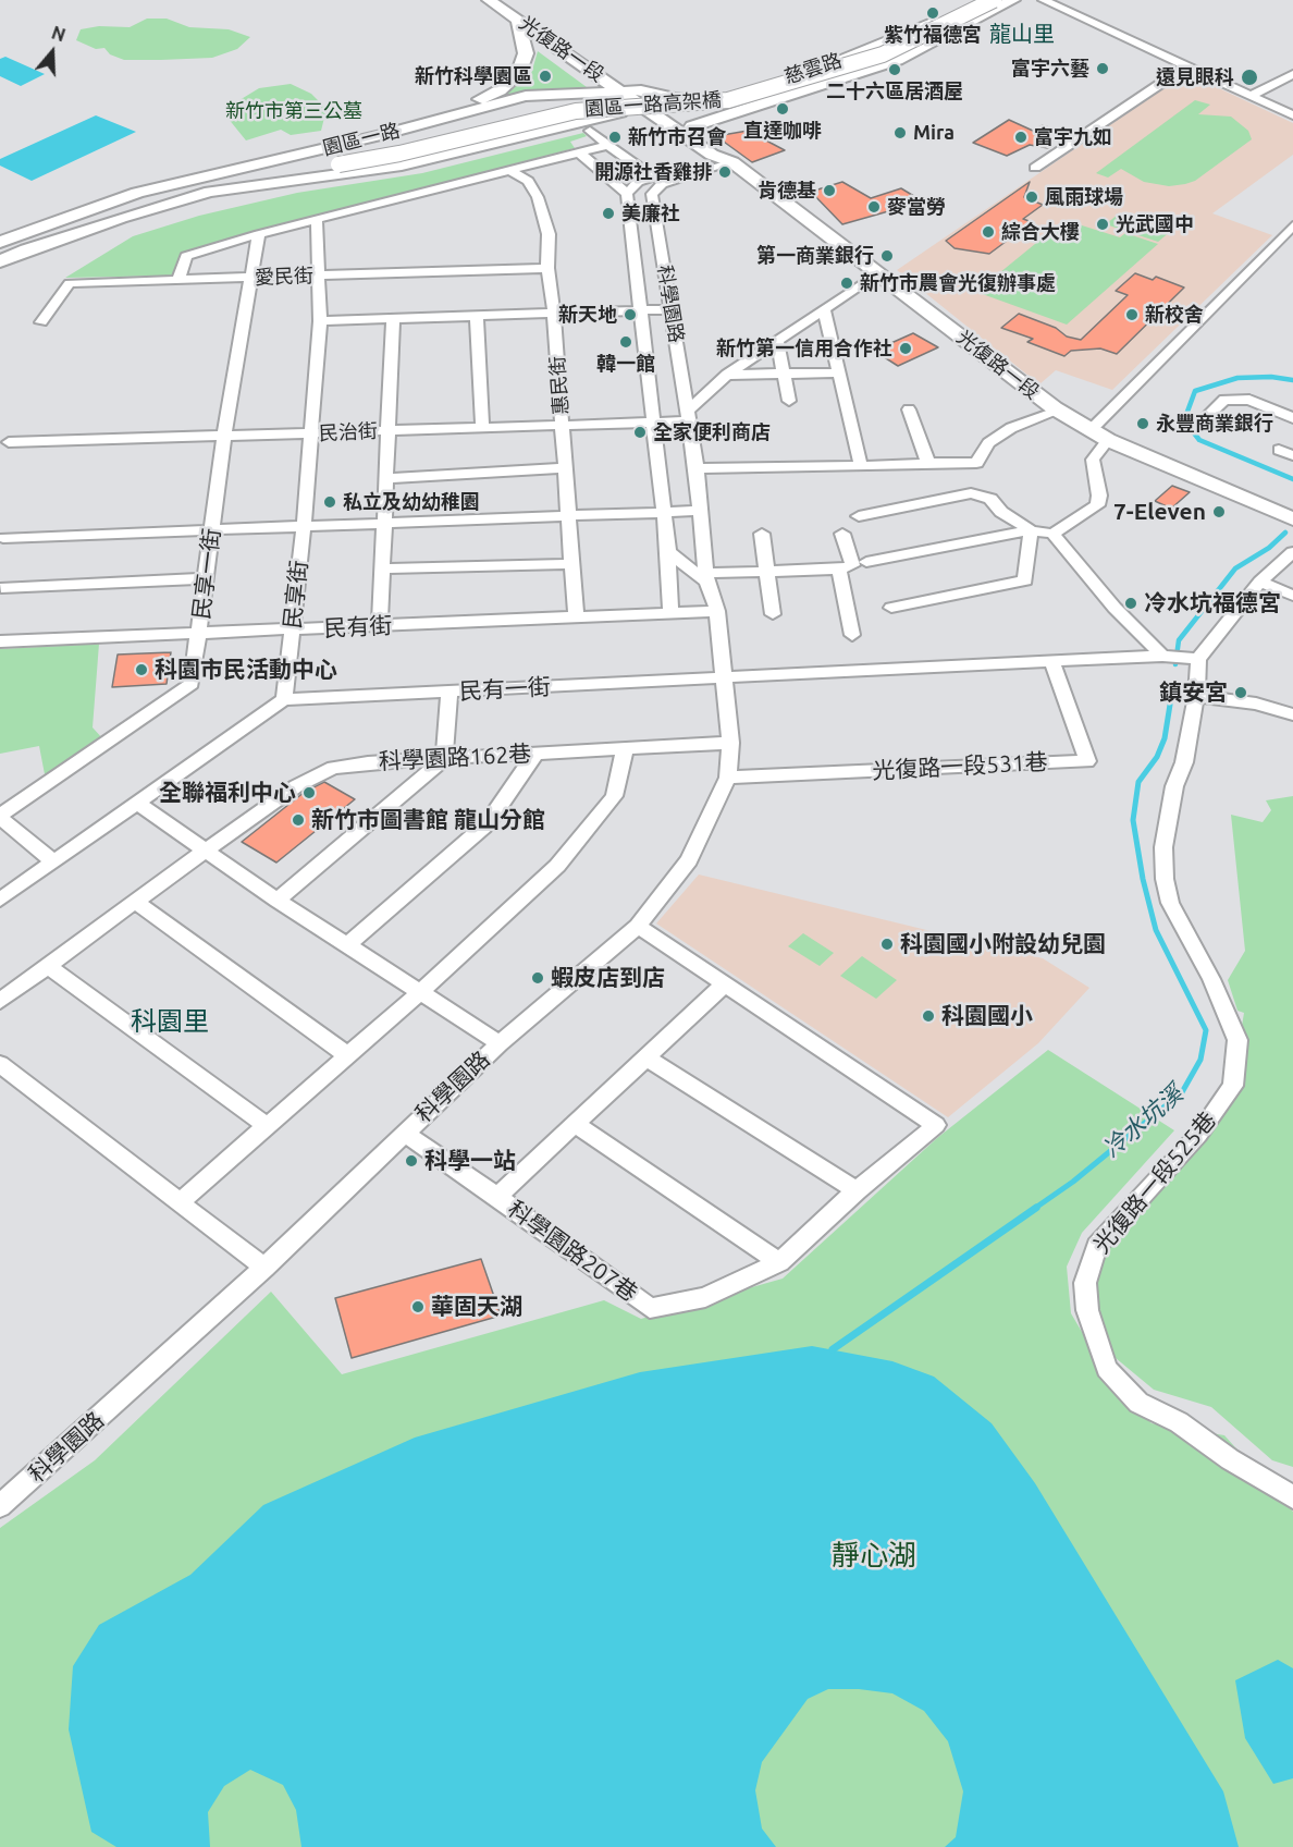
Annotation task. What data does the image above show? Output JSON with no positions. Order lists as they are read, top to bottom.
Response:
{
  "streets": {
    "street": [
      "光復路一段",
      "慈雲路",
      "園區一路高架橋",
      "園區一路",
      "愛民街",
      "科學園路",
      "惠民街",
      "民治街",
      "民享一街",
      "民享街",
      "民有街",
      "民有一街",
      "科學園路162巷",
      "光復路一段531巷",
      "光復路一段525巷",
      "科學園路207巷"
    ]
  },
  "crossings": [
    ["光復路一段", "慈雲路"],
    ["光復路一段", "園區一路"],
    ["光復路一段", "科學園路"],
    ["慈雲路", "園區一路"],
    ["園區一路高架橋", "園區一路"],
    ["愛民街", "惠民街"],
    ["愛民街", "民享一街"],
    ["愛民街", "民享街"],
    ["科學園路", "民治街"],
    ["科學園路", "民有街"],
    ["科學園路", "民有一街"],
    ["科學園路", "科學園路162巷"],
    ["科學園路", "光復路一段531巷"],
    ["科學園路", "科學園路207巷"],
    ["惠民街", "民治街"],
    ["惠民街", "民有街"],
    ["民治街", "民享一街"],
    ["民治街", "民享街"],
    ["民享一街", "民有街"],
    ["民享街", "民有街"],
    ["民享街", "民有一街"]
  ],
  "districts": ["龍山里", "科園里"],
  "water": ["冷水坑溪"],
  "parks": ["新竹市第三公墓", "靜心湖"],
  "places": [
    "紫竹福德宮",
    "富宇六藝",
    "二十六區居酒屋",
    "新竹科學園區",
    "遠見眼科",
    "直達咖啡",
    "Mira",
    "新竹市召會",
    "富宇九如",
    "開源社香雞排",
    "肯德基",
    "風雨球場",
    "麥當勞",
    "美廉社",
    "光武國中",
    "綜合大樓",
    "第一商業銀行",
    "新竹市農會光復辦事處",
    "新天地",
    "新校舍",
    "韓一館",
    "新竹第一信用合作社",
    "永豐商業銀行",
    "全家便利商店",
    "私立及幼幼稚園",
    "7-Eleven",
    "冷水坑福德宮",
    "科園市民活動中心",
    "鎮安宮",
    "全聯福利中心",
    "新竹市圖書館 龍山分館",
    "科園國小附設幼兒園",
    "蝦皮店到店",
    "科園國小",
    "科學一站",
    "華固天湖"
  ],
  "north": "top"
}
